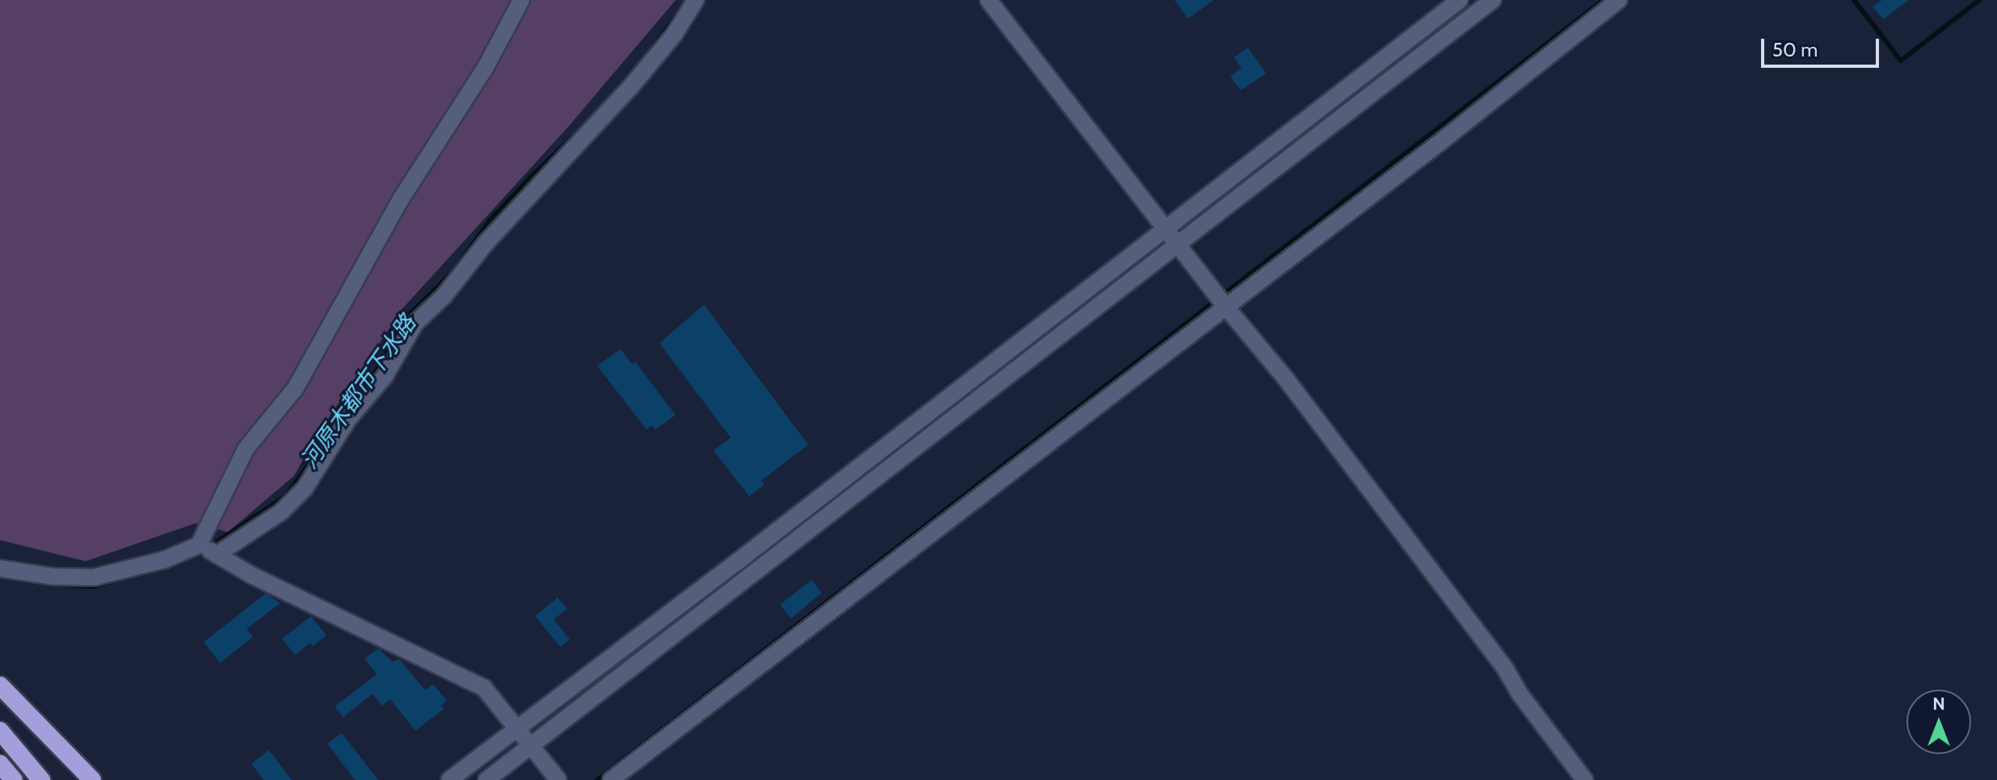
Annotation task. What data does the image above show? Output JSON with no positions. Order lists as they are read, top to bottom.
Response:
{
  "water": ["河原木都市下水路"],
  "scale_bar": "50 m",
  "north": "top"
}
